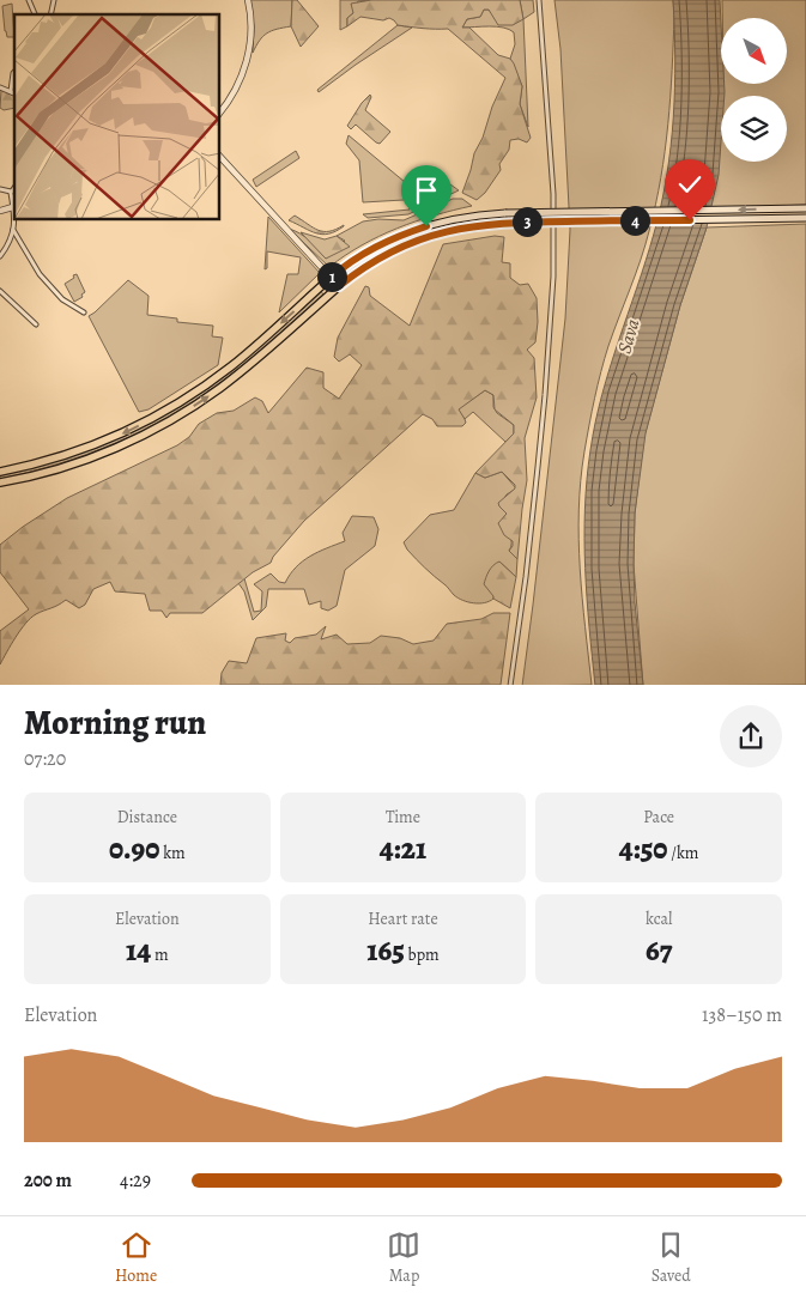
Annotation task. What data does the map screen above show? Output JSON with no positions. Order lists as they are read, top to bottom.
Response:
{
  "water": ["Sava"],
  "north": "bottom right",
  "page": {
    "pins": ["4", "3", "1"],
    "heading": ["Morning run", "07:20"],
    "stats": [
      ["Distance", "0.90 km"],
      ["Time", "4:21"],
      ["Pace", "4:50 /km"],
      ["Elevation", "14 m"],
      ["Heart rate", "165 bpm"],
      ["kcal", "67"]
    ],
    "chart": ["Elevation", "138–150 m"],
    "list": [
      {
        "name": "200 m",
        "note": "4:29"
      }
    ],
    "tabs": ["Home", "Map", "Saved"]
  }
}
